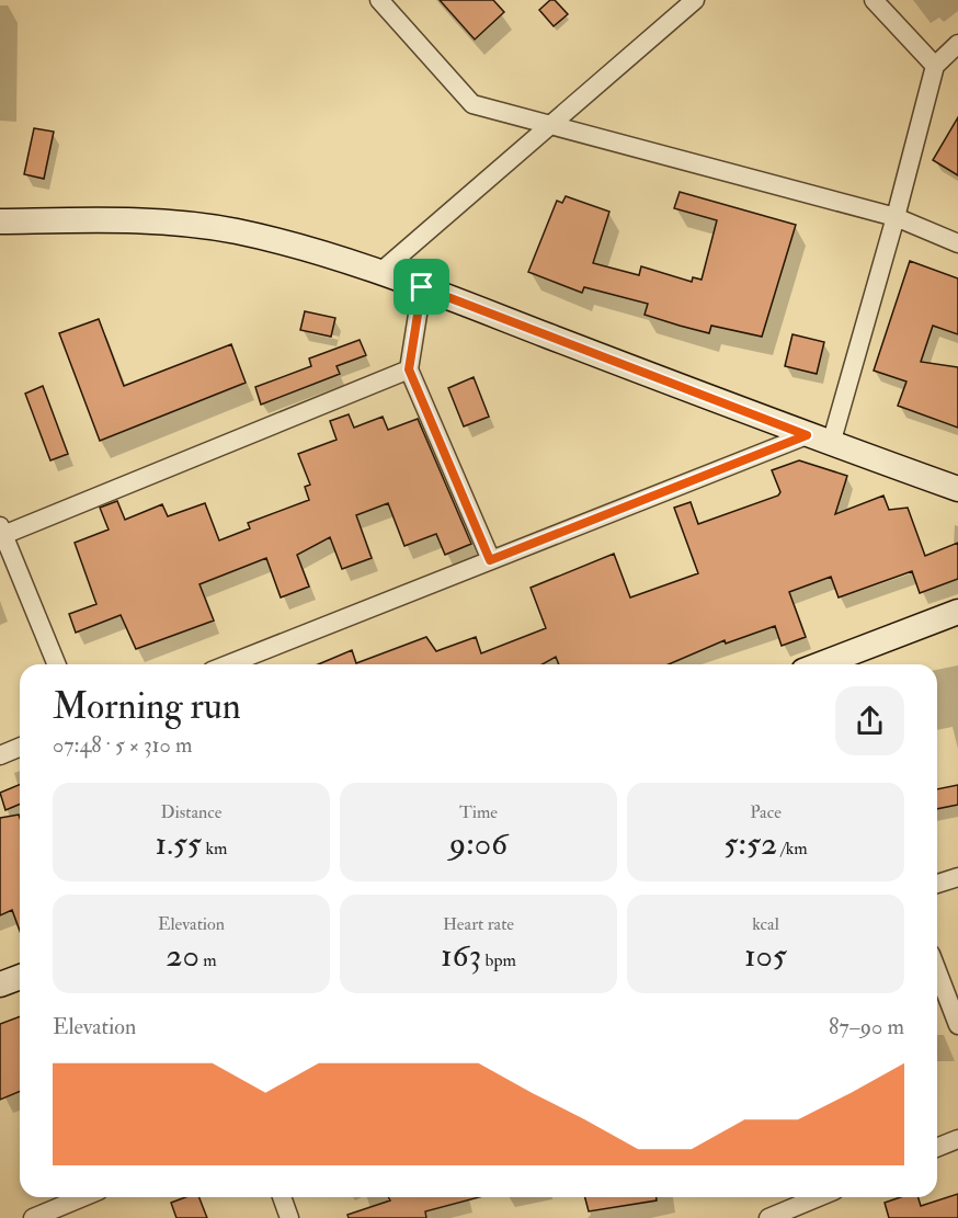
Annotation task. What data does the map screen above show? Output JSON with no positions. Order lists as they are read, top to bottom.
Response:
{
  "page": {
    "heading": ["Morning run", "07:48 · 5 × 310 m"],
    "stats": [
      ["Distance", "1.55 km"],
      ["Time", "9:06"],
      ["Pace", "5:52 /km"],
      ["Elevation", "20 m"],
      ["Heart rate", "163 bpm"],
      ["kcal", "105"]
    ],
    "chart": ["Elevation", "87–90 m"]
  }
}
